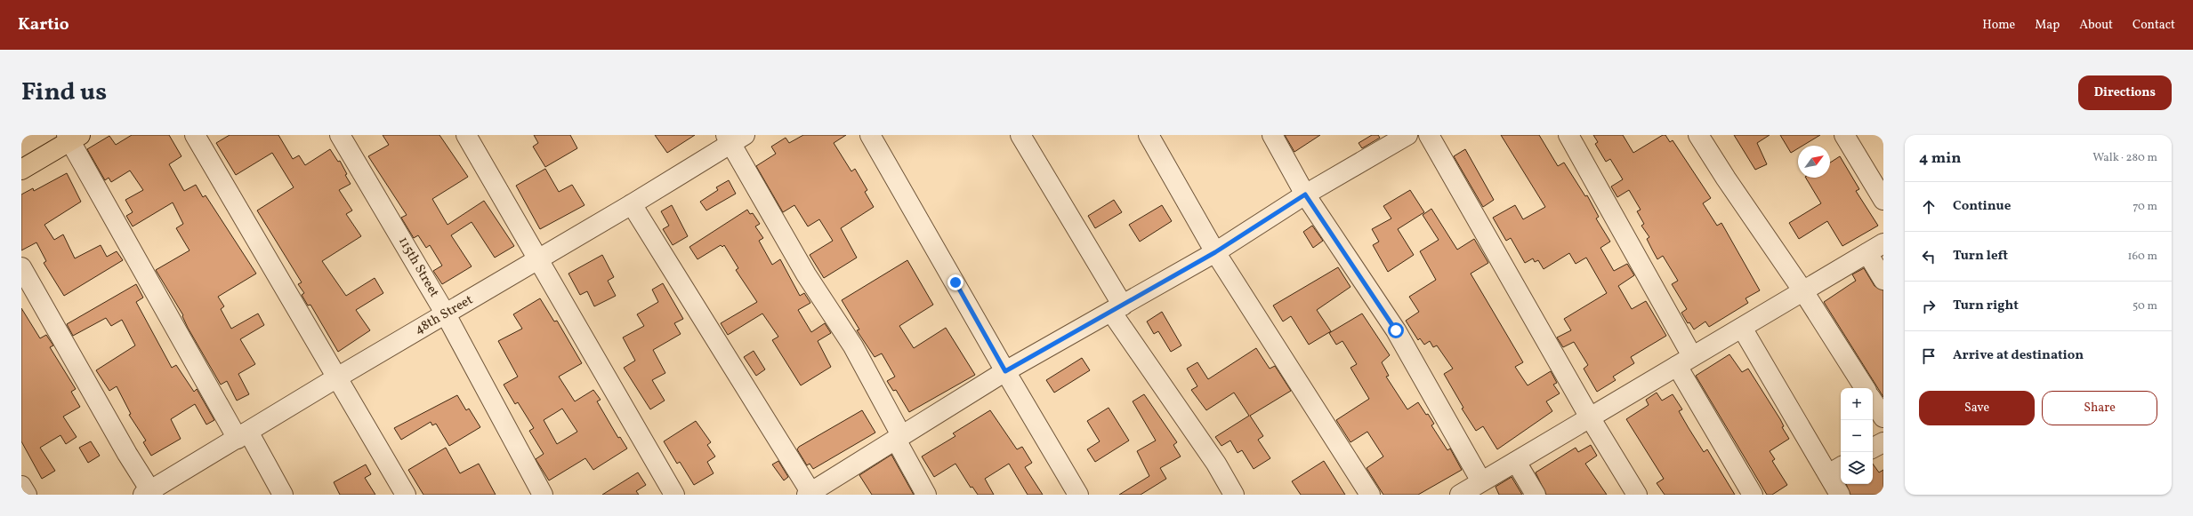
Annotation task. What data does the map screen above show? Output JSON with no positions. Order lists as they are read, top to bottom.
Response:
{
  "streets": {
    "street": ["115th Street", "48th Street"]
  },
  "crossings": [
    ["115th Street", "48th Street"]
  ],
  "north": "top right",
  "page": {
    "header": "Kartio",
    "nav": [
      "Home",
      "Map",
      "About",
      "Contact"
    ],
    "title": "Find us",
    "buttons": [
      "Directions",
      ["Save", "Share"]
    ],
    "heading": ["4 min", "Walk · 280 m"],
    "list": [
      ["Continue", "70 m"],
      ["Turn left", "160 m"],
      ["Turn right", "50 m"],
      "Arrive at destination"
    ],
    "map_buttons": ["+", "−"]
  }
}
